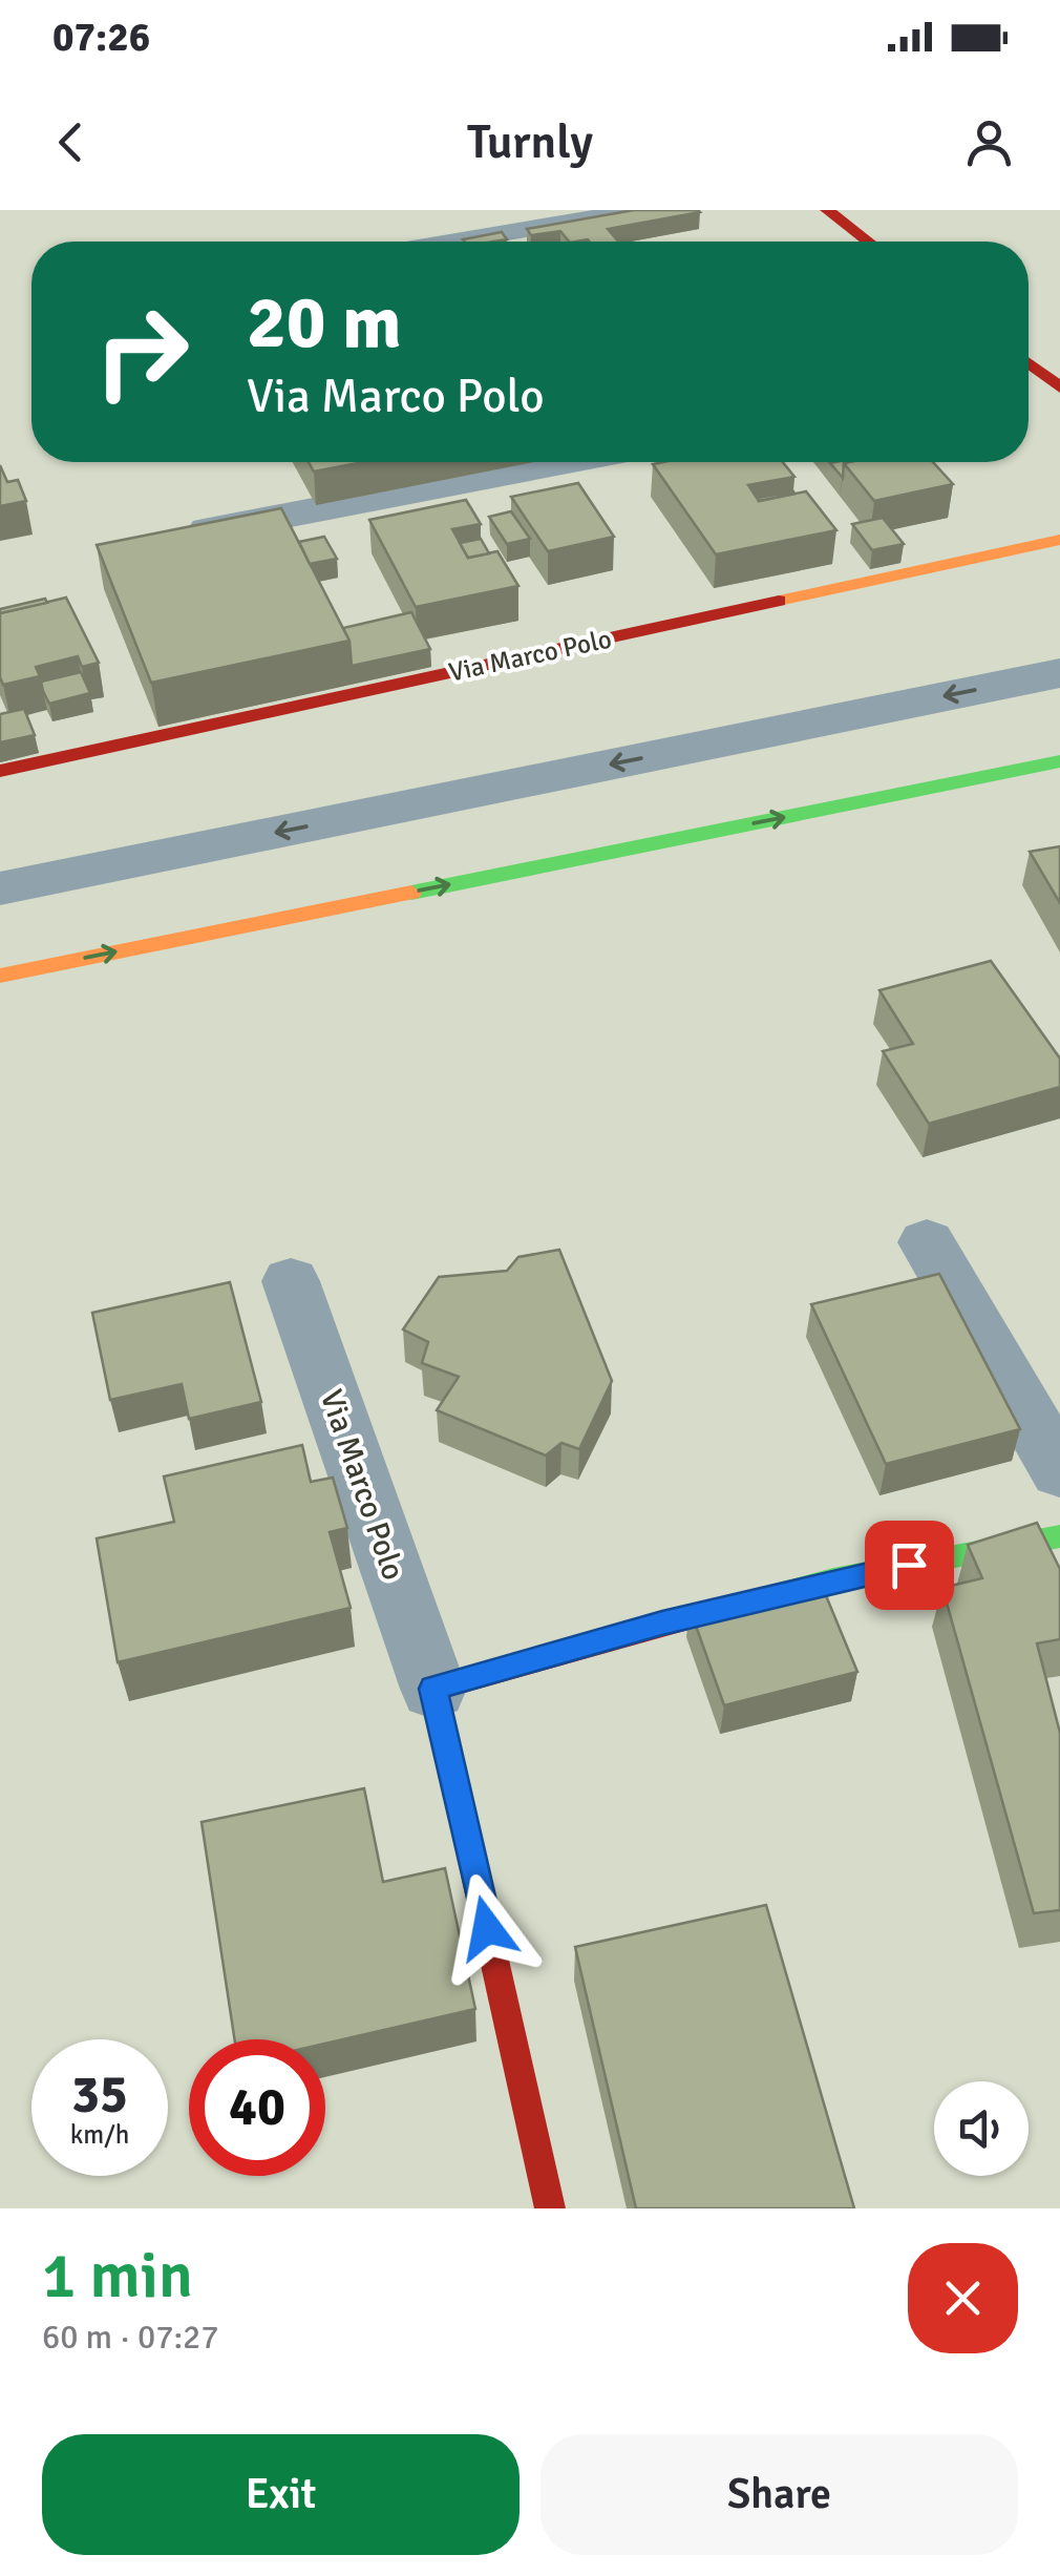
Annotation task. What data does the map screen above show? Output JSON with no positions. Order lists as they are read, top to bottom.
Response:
{
  "streets": {
    "street": ["Via Marco Polo"]
  },
  "page": {
    "status": "07:26",
    "header": "Turnly",
    "turn": ["20 m", "Via Marco Polo"],
    "speed": "35 km/h",
    "limit": "40",
    "heading": ["1 min", "60 m · 07:27"],
    "buttons": ["Exit", "Share"]
  }
}
